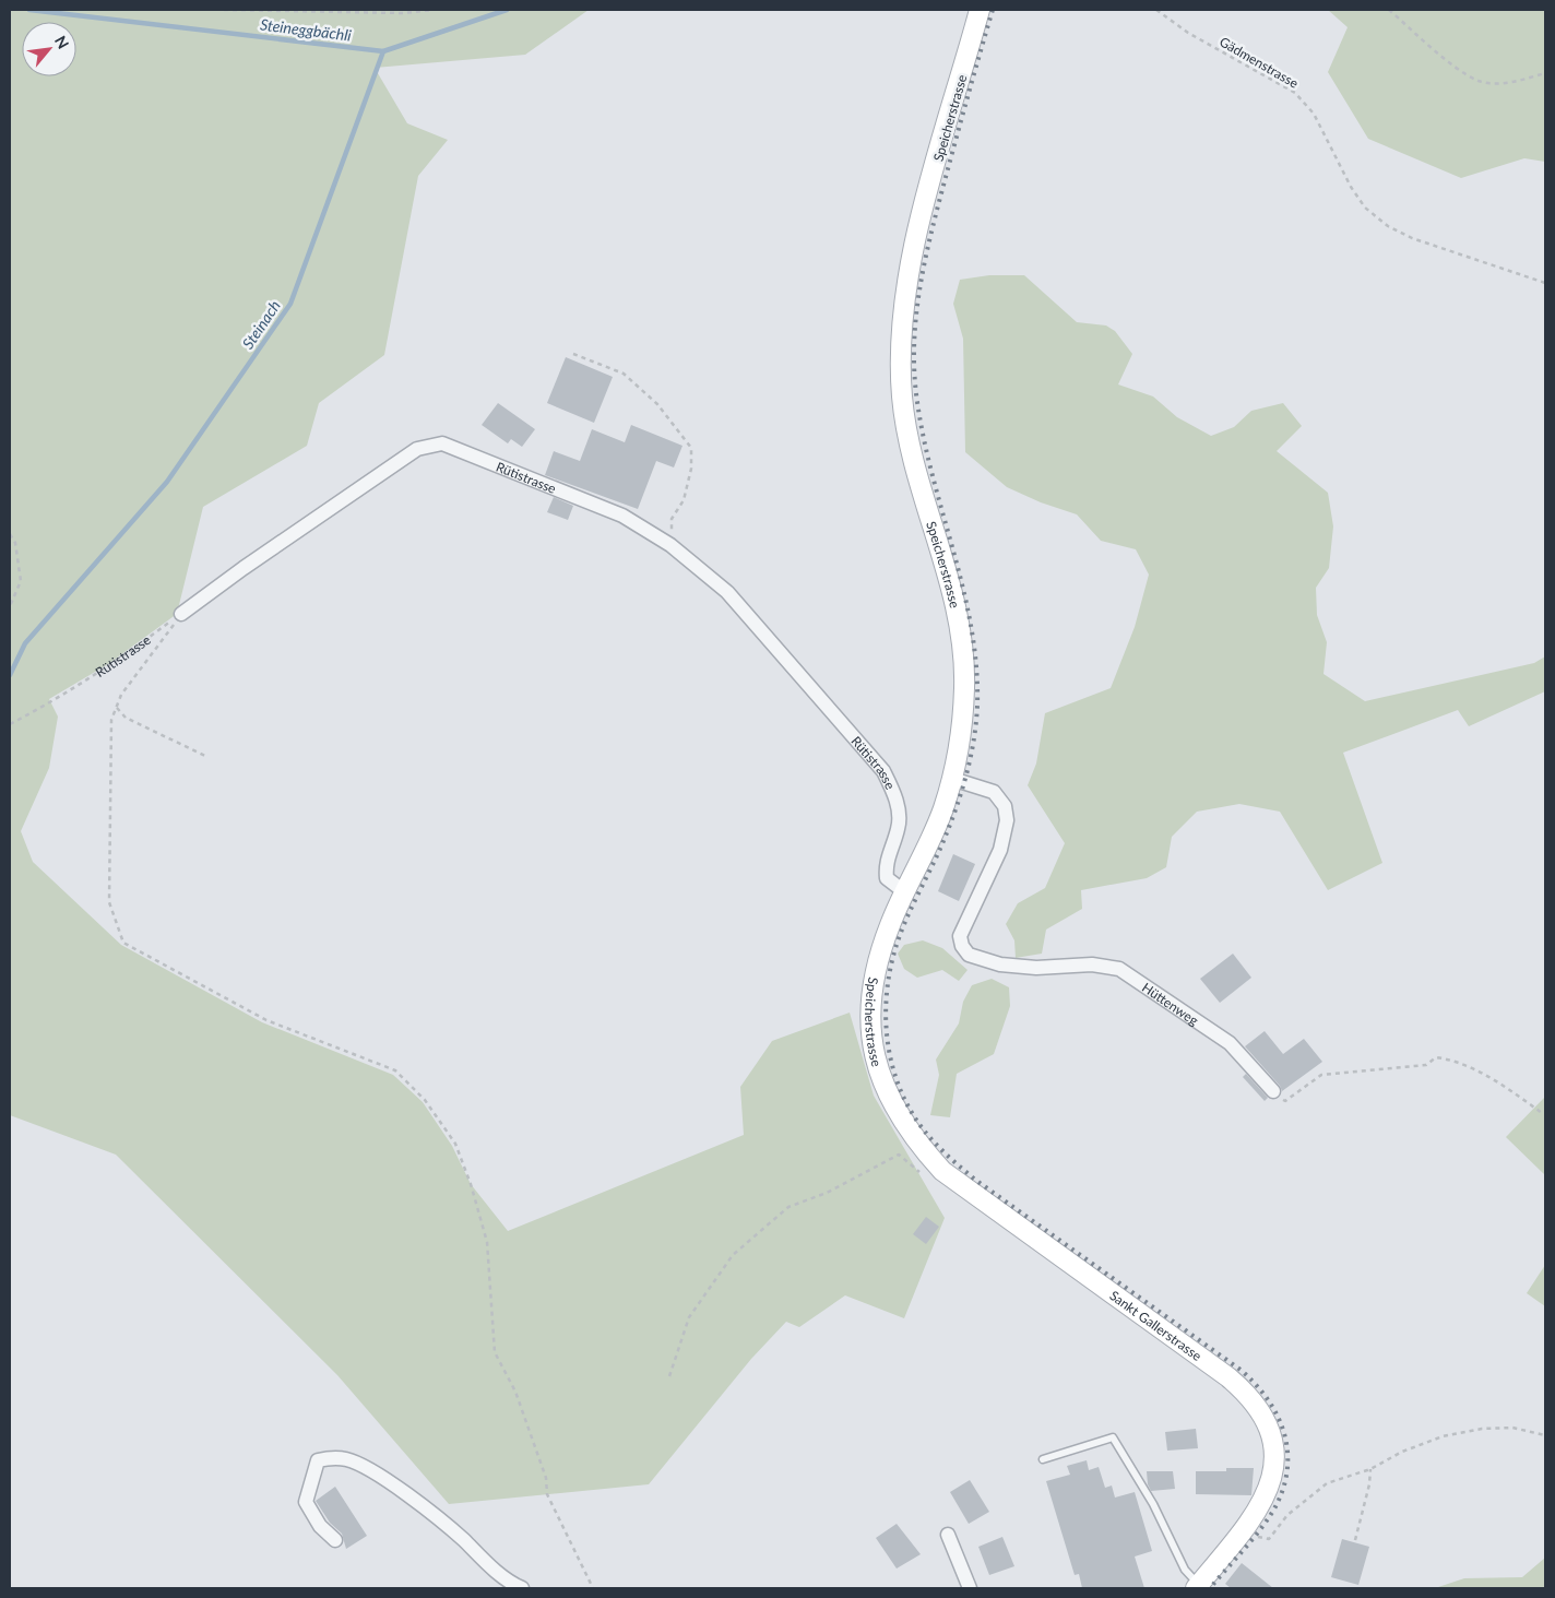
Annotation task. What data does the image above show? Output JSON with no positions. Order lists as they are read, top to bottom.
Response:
{
  "streets": {
    "main road": ["Speicherstrasse", "Sankt Gallerstrasse"],
    "street": ["Rütistrasse", "Hüttenweg"],
    "path": ["Gädmenstrasse"]
  },
  "crossings": [
    ["Speicherstrasse", "Rütistrasse"],
    ["Speicherstrasse", "Hüttenweg"],
    ["Speicherstrasse", "Sankt Gallerstrasse"]
  ],
  "water": ["Steineggbächli", "Steinach"],
  "north": "top right"
}
